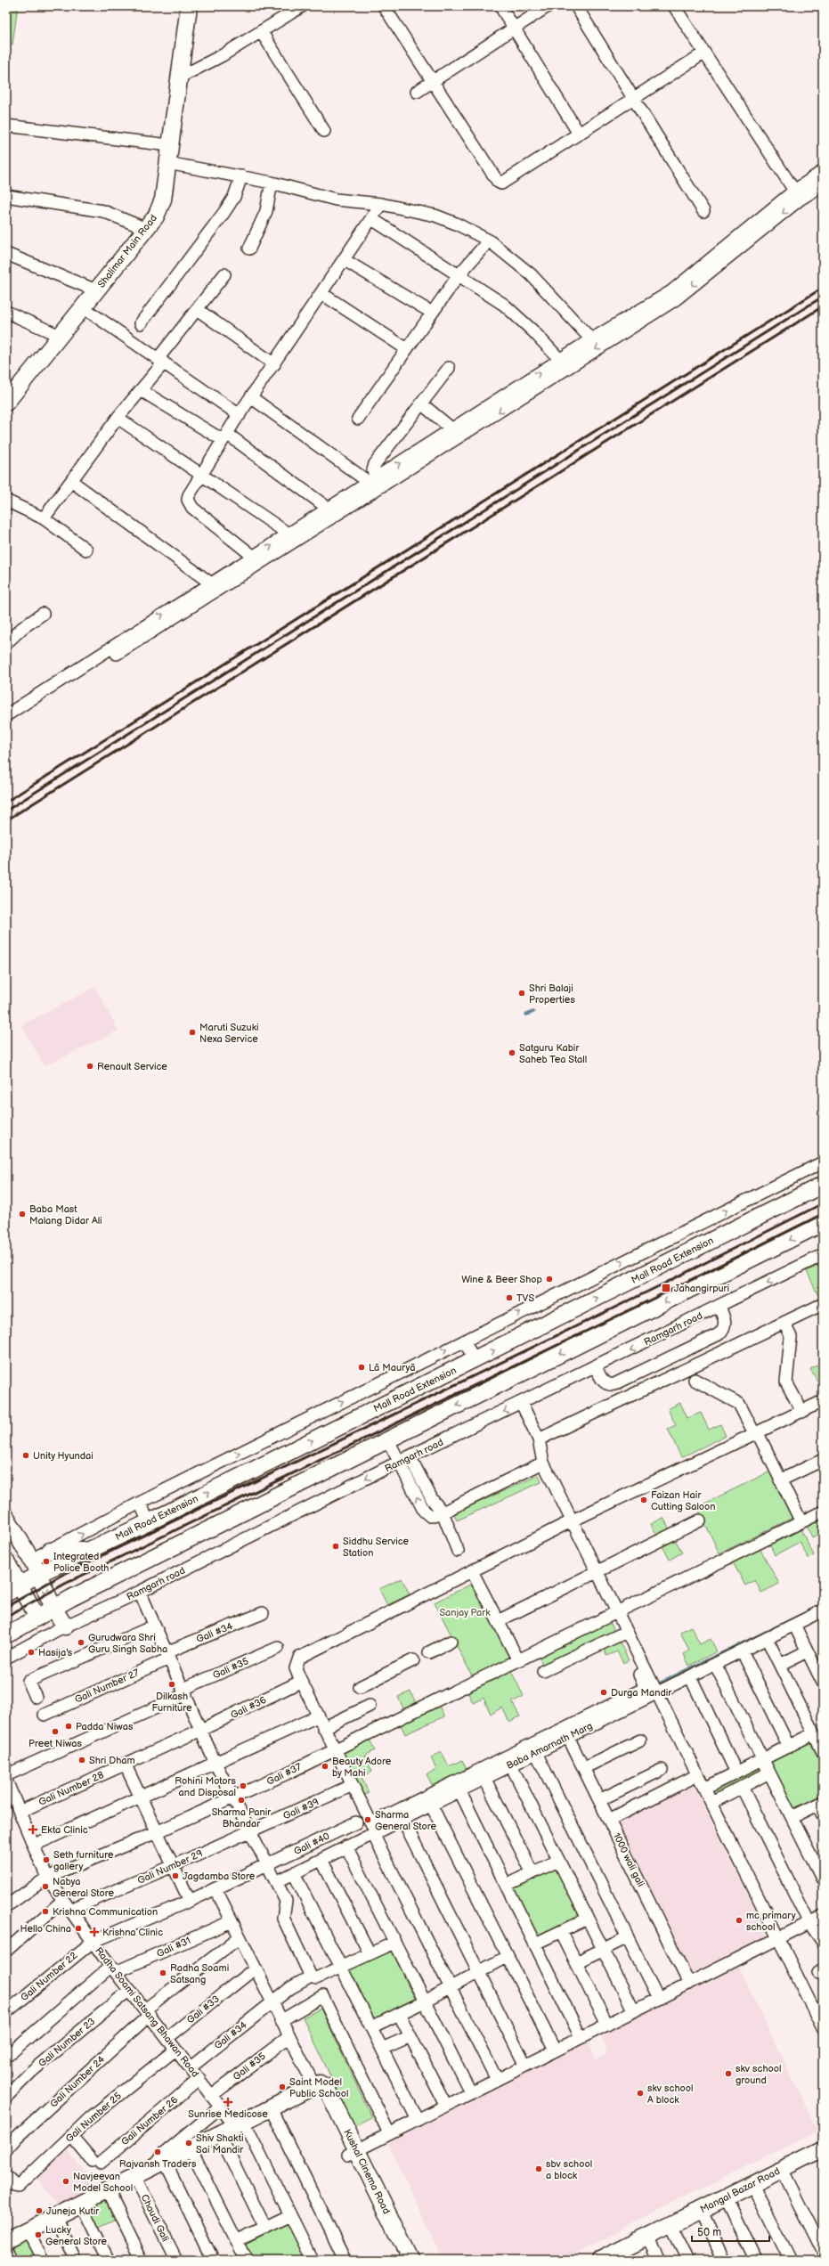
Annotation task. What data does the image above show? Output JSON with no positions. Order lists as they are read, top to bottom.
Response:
{
  "streets": {
    "main road": [
      "Shalimar Main Road",
      "Mall Road Extension",
      "Kushal Cinema Road",
      "Mangal Bazar Road"
    ],
    "street": [
      "Ramgarh road",
      "Gali #34",
      "Gali #35",
      "Gali Number 27",
      "Gali #36",
      "Baba Amarnath Marg",
      "Gali #37",
      "Gali Number 28",
      "Gali #39",
      "Gali #40",
      "1000 wali gali",
      "Gali Number 29",
      "Gali #31",
      "Gali Number 22",
      "Gali #33",
      "Radha Soami Satsang Bhawan Road",
      "Gali Number 23",
      "Gali Number 24",
      "Gali Number 25",
      "Gali Number 26",
      "Chaudi Gali"
    ]
  },
  "crossings": [
    ["Gali #34", "Gali Number 27"],
    ["Gali #34", "Radha Soami Satsang Bhawan Road"],
    ["Gali #35", "Radha Soami Satsang Bhawan Road"],
    ["Gali #36", "Gali Number 28"],
    ["Baba Amarnath Marg", "1000 wali gali"],
    ["Gali Number 28", "Radha Soami Satsang Bhawan Road"],
    ["Gali #39", "Gali Number 29"],
    ["Gali #40", "Gali Number 22"],
    ["Gali Number 29", "Radha Soami Satsang Bhawan Road"],
    ["Gali #31", "Radha Soami Satsang Bhawan Road"],
    ["Gali Number 22", "Radha Soami Satsang Bhawan Road"],
    ["Gali #33", "Radha Soami Satsang Bhawan Road"],
    ["Radha Soami Satsang Bhawan Road", "Gali Number 23"],
    ["Radha Soami Satsang Bhawan Road", "Gali Number 24"],
    ["Radha Soami Satsang Bhawan Road", "Gali Number 25"],
    ["Radha Soami Satsang Bhawan Road", "Gali Number 26"],
    ["Gali Number 25", "Gali Number 26"]
  ],
  "parks": ["Sanjay Park"],
  "places": {
    "other": [
      "Shri Balaji Properties",
      "Maruti Suzuki Nexa Service",
      "Satguru Kabir Saheb Tea Stall",
      "Renault Service",
      "Baba Mast Malang Didar Ali",
      "Wine & Beer Shop",
      "TVS",
      "Lā Mauryā",
      "Unity Hyundai",
      "Faizan Hair Cutting Saloon",
      "Siddhu Service Station",
      "Integrated Police Booth",
      "Gurudwara Shri Guru Singh Sabha",
      "Hasija's",
      "Dilkash Furniture",
      "Durga Mandir",
      "Padda Niwas",
      "Preet Niwas",
      "Shri Dham",
      "Beauty Adore by Mahi",
      "Rohini Motors and Disposal",
      "Sharma Panir Bhandar",
      "Sharma General Store",
      "Seth furniture gallery",
      "Jagdamba Store",
      "Nabya General Store",
      "Krishna Communication",
      "mc primary school",
      "Hello China",
      "Radha Soami Satsang",
      "skv school ground",
      "Saint Model Public School",
      "skv school A block",
      "Shiv Shakti Sai Mandir",
      "Rajvansh Traders",
      "sbv school a block",
      "Navjeevan Model School",
      "Juneja Kutir",
      "Lucky General Store"
    ],
    "transit": ["Jahangirpuri"],
    "health": ["Ekta Clinic", "Krishna Clinic", "Sunrise Medicose"]
  },
  "scale_bar": "50 m"
}
